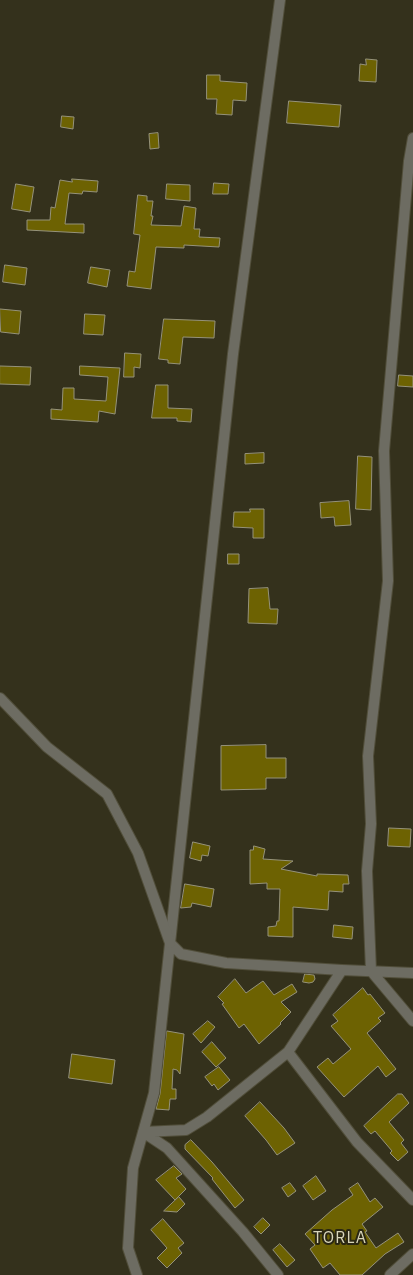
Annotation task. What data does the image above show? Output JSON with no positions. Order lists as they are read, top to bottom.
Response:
{
  "districts": ["TORLA"]
}
